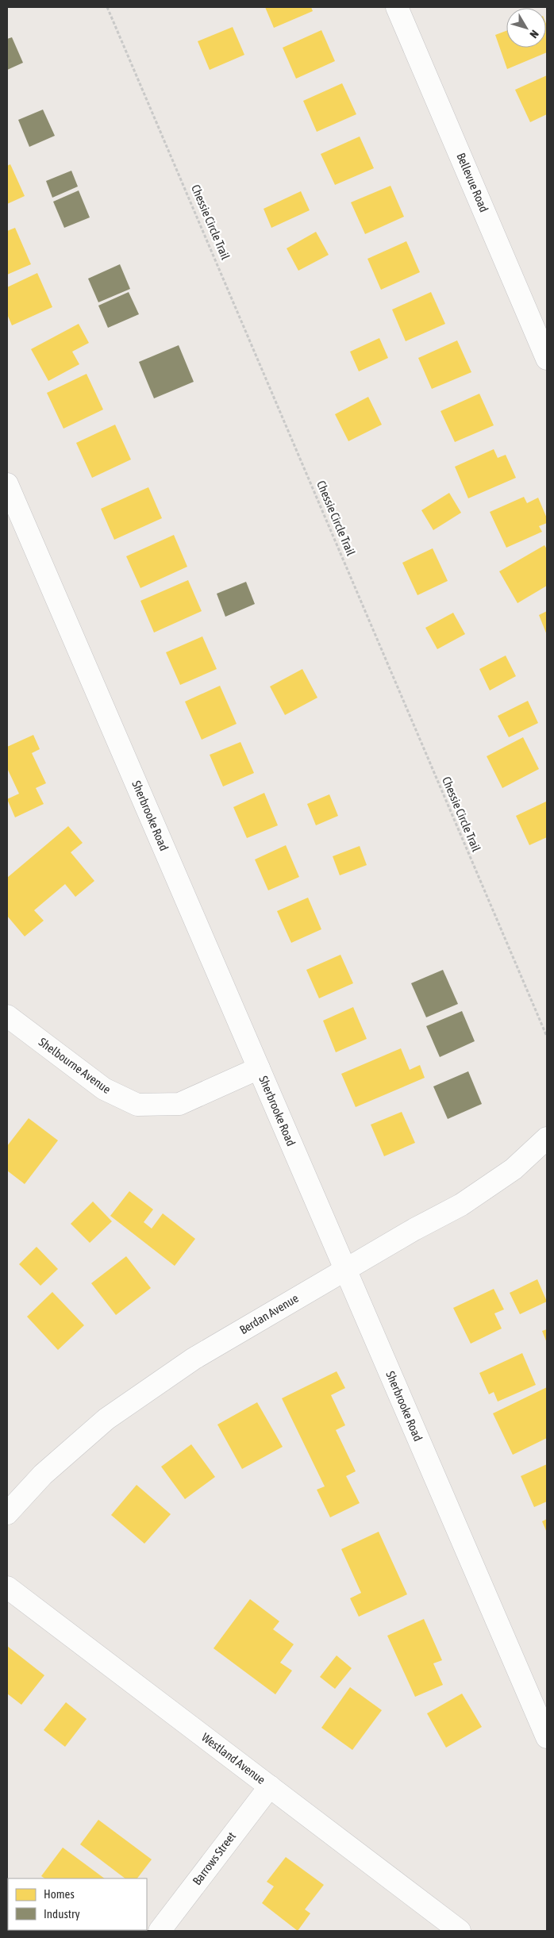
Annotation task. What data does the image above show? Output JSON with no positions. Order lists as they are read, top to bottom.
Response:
{
  "streets": {
    "street": [
      "Bellevue Road",
      "Sherbrooke Road",
      "Shelbourne Avenue",
      "Berdan Avenue",
      "Westland Avenue",
      "Barrows Street"
    ],
    "path": ["Chessie Circle Trail"]
  },
  "crossings": [
    ["Sherbrooke Road", "Shelbourne Avenue"],
    ["Sherbrooke Road", "Berdan Avenue"],
    ["Westland Avenue", "Barrows Street"]
  ],
  "legend": ["Homes", "Industry"],
  "north": "bottom right"
}
